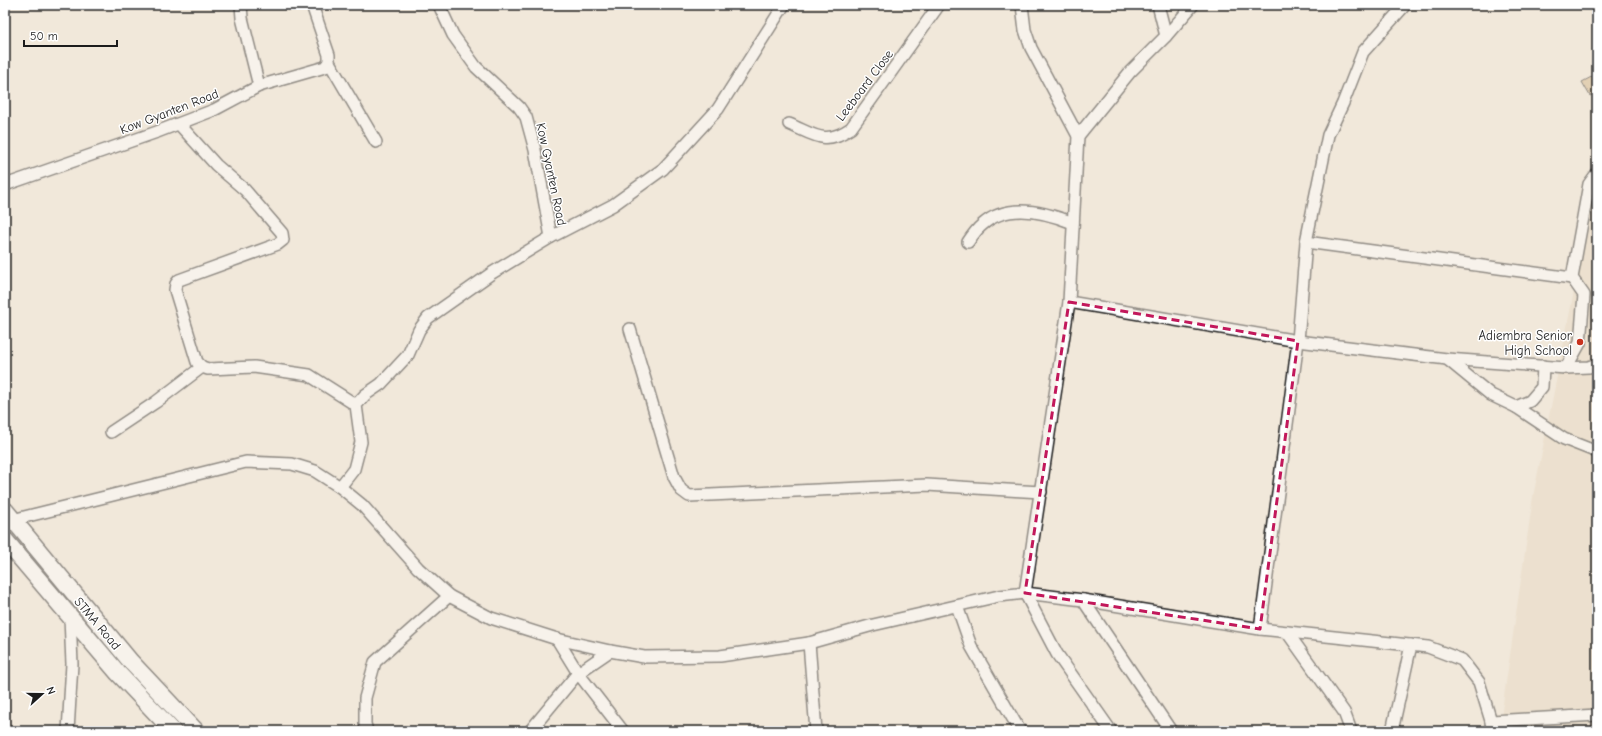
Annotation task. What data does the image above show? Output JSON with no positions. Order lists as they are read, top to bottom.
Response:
{
  "streets": {
    "main road": ["STMA Road"],
    "street": ["Leeboard Close", "Kow Gyanten Road"]
  },
  "places": ["Adiembra Senior High School"],
  "scale_bar": "50 m",
  "north": "right"
}
